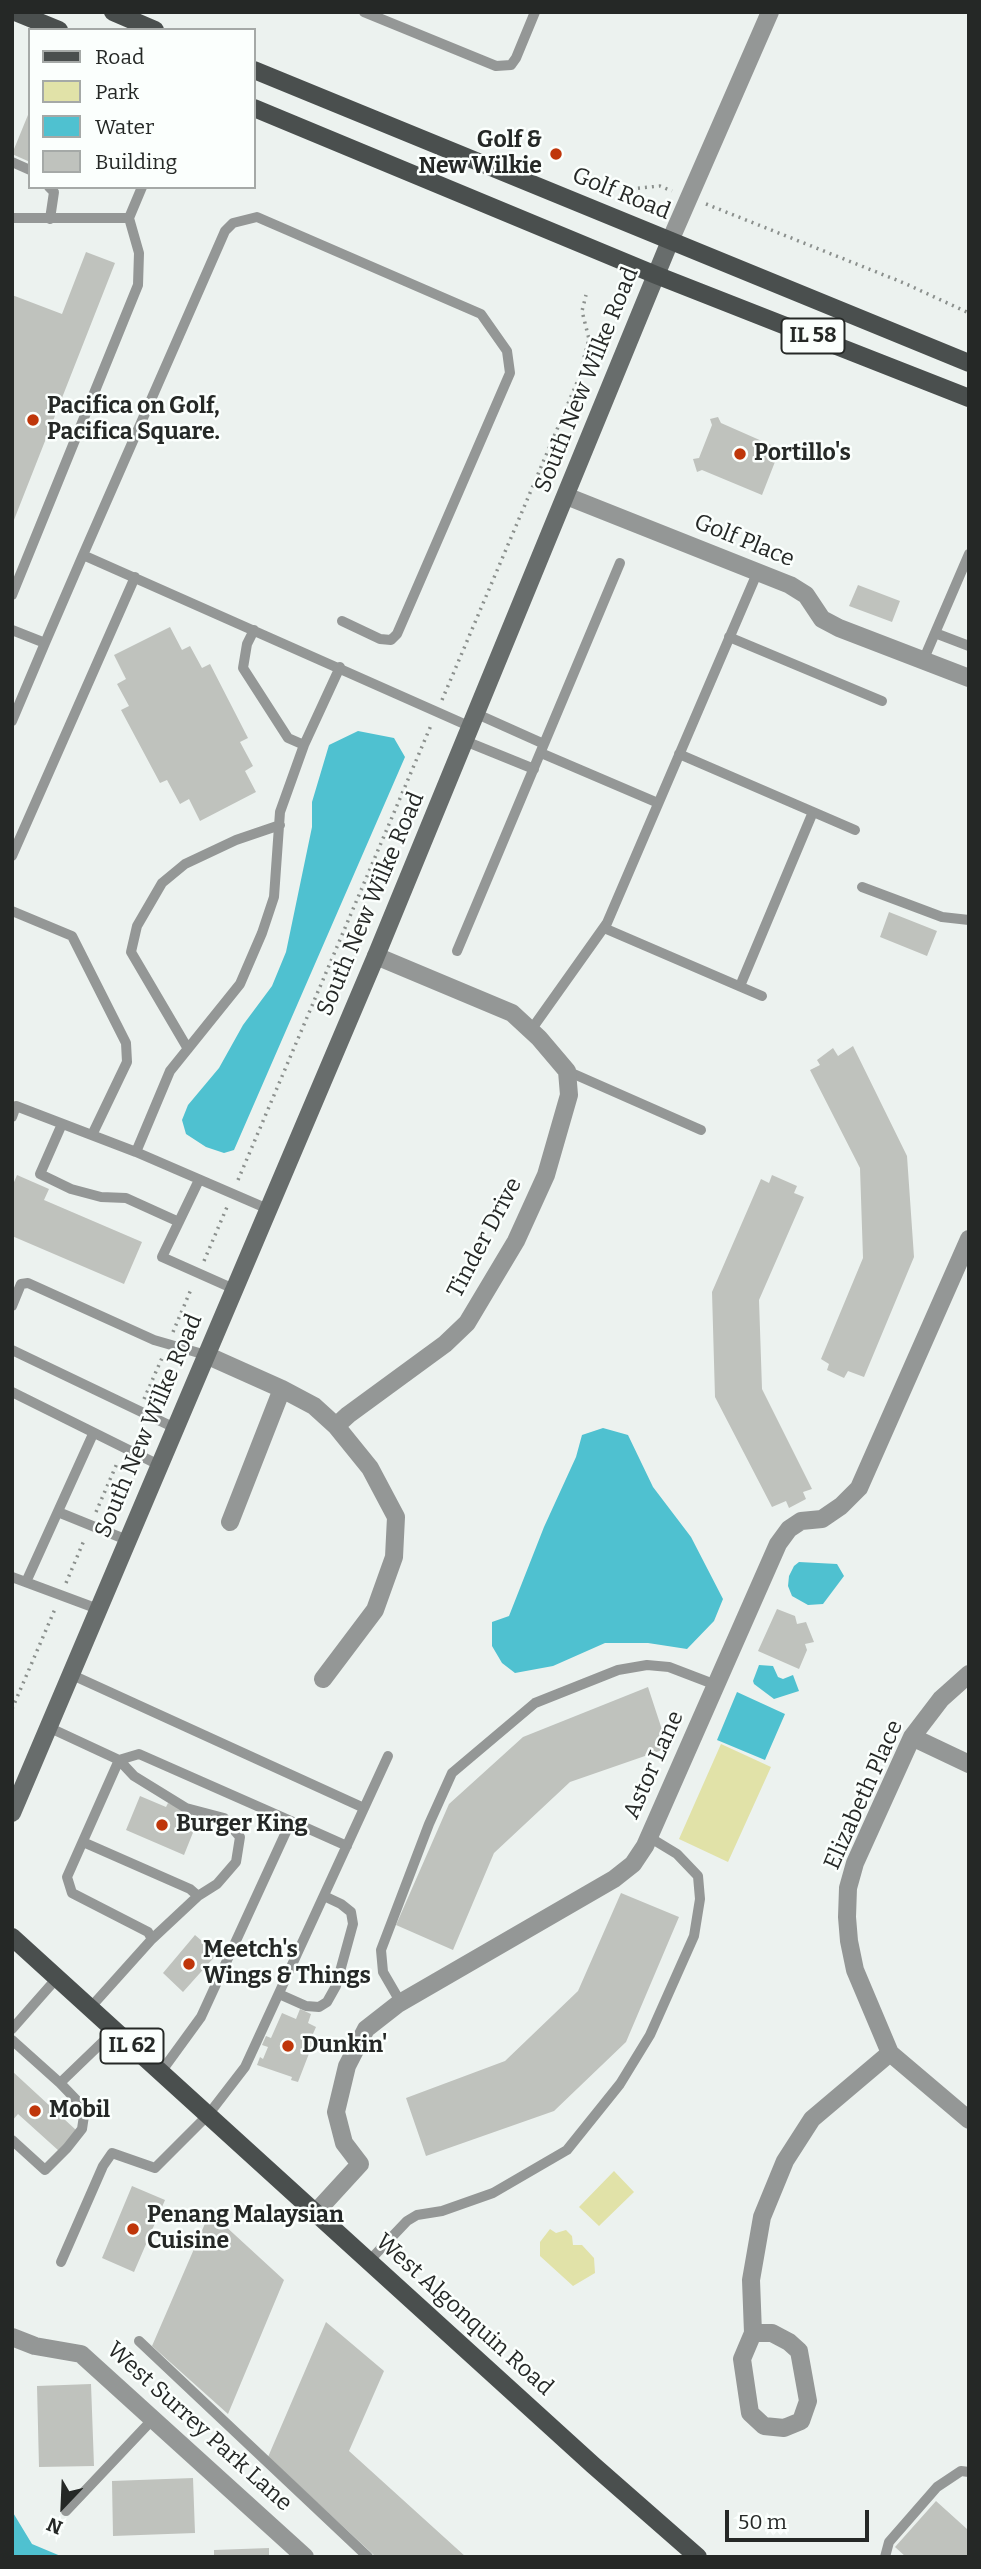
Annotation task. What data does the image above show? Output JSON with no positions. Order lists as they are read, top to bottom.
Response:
{
  "streets": {
    "main road": [
      "Golf Road",
      "IL 58",
      "South New Wilke Road",
      "IL 62",
      "West Algonquin Road"
    ],
    "street": [
      "Golf Place",
      "Tinder Drive",
      "Astor Lane",
      "Elizabeth Place",
      "West Surrey Park Lane"
    ]
  },
  "crossings": [
    ["Golf Road", "South New Wilke Road"],
    ["IL 58", "South New Wilke Road"],
    ["South New Wilke Road", "Golf Place"],
    ["Astor Lane", "West Algonquin Road"]
  ],
  "places": [
    "Golf & New Wilkie",
    "Pacifica on Golf, Pacifica Square.",
    "Portillo's",
    "Burger King",
    "Meetch's Wings & Things",
    "Dunkin'",
    "Mobil",
    "Penang Malaysian Cuisine"
  ],
  "legend": [
    "Road",
    "Park",
    "Water",
    "Building"
  ],
  "scale_bar": "50 m",
  "north": "bottom left"
}
